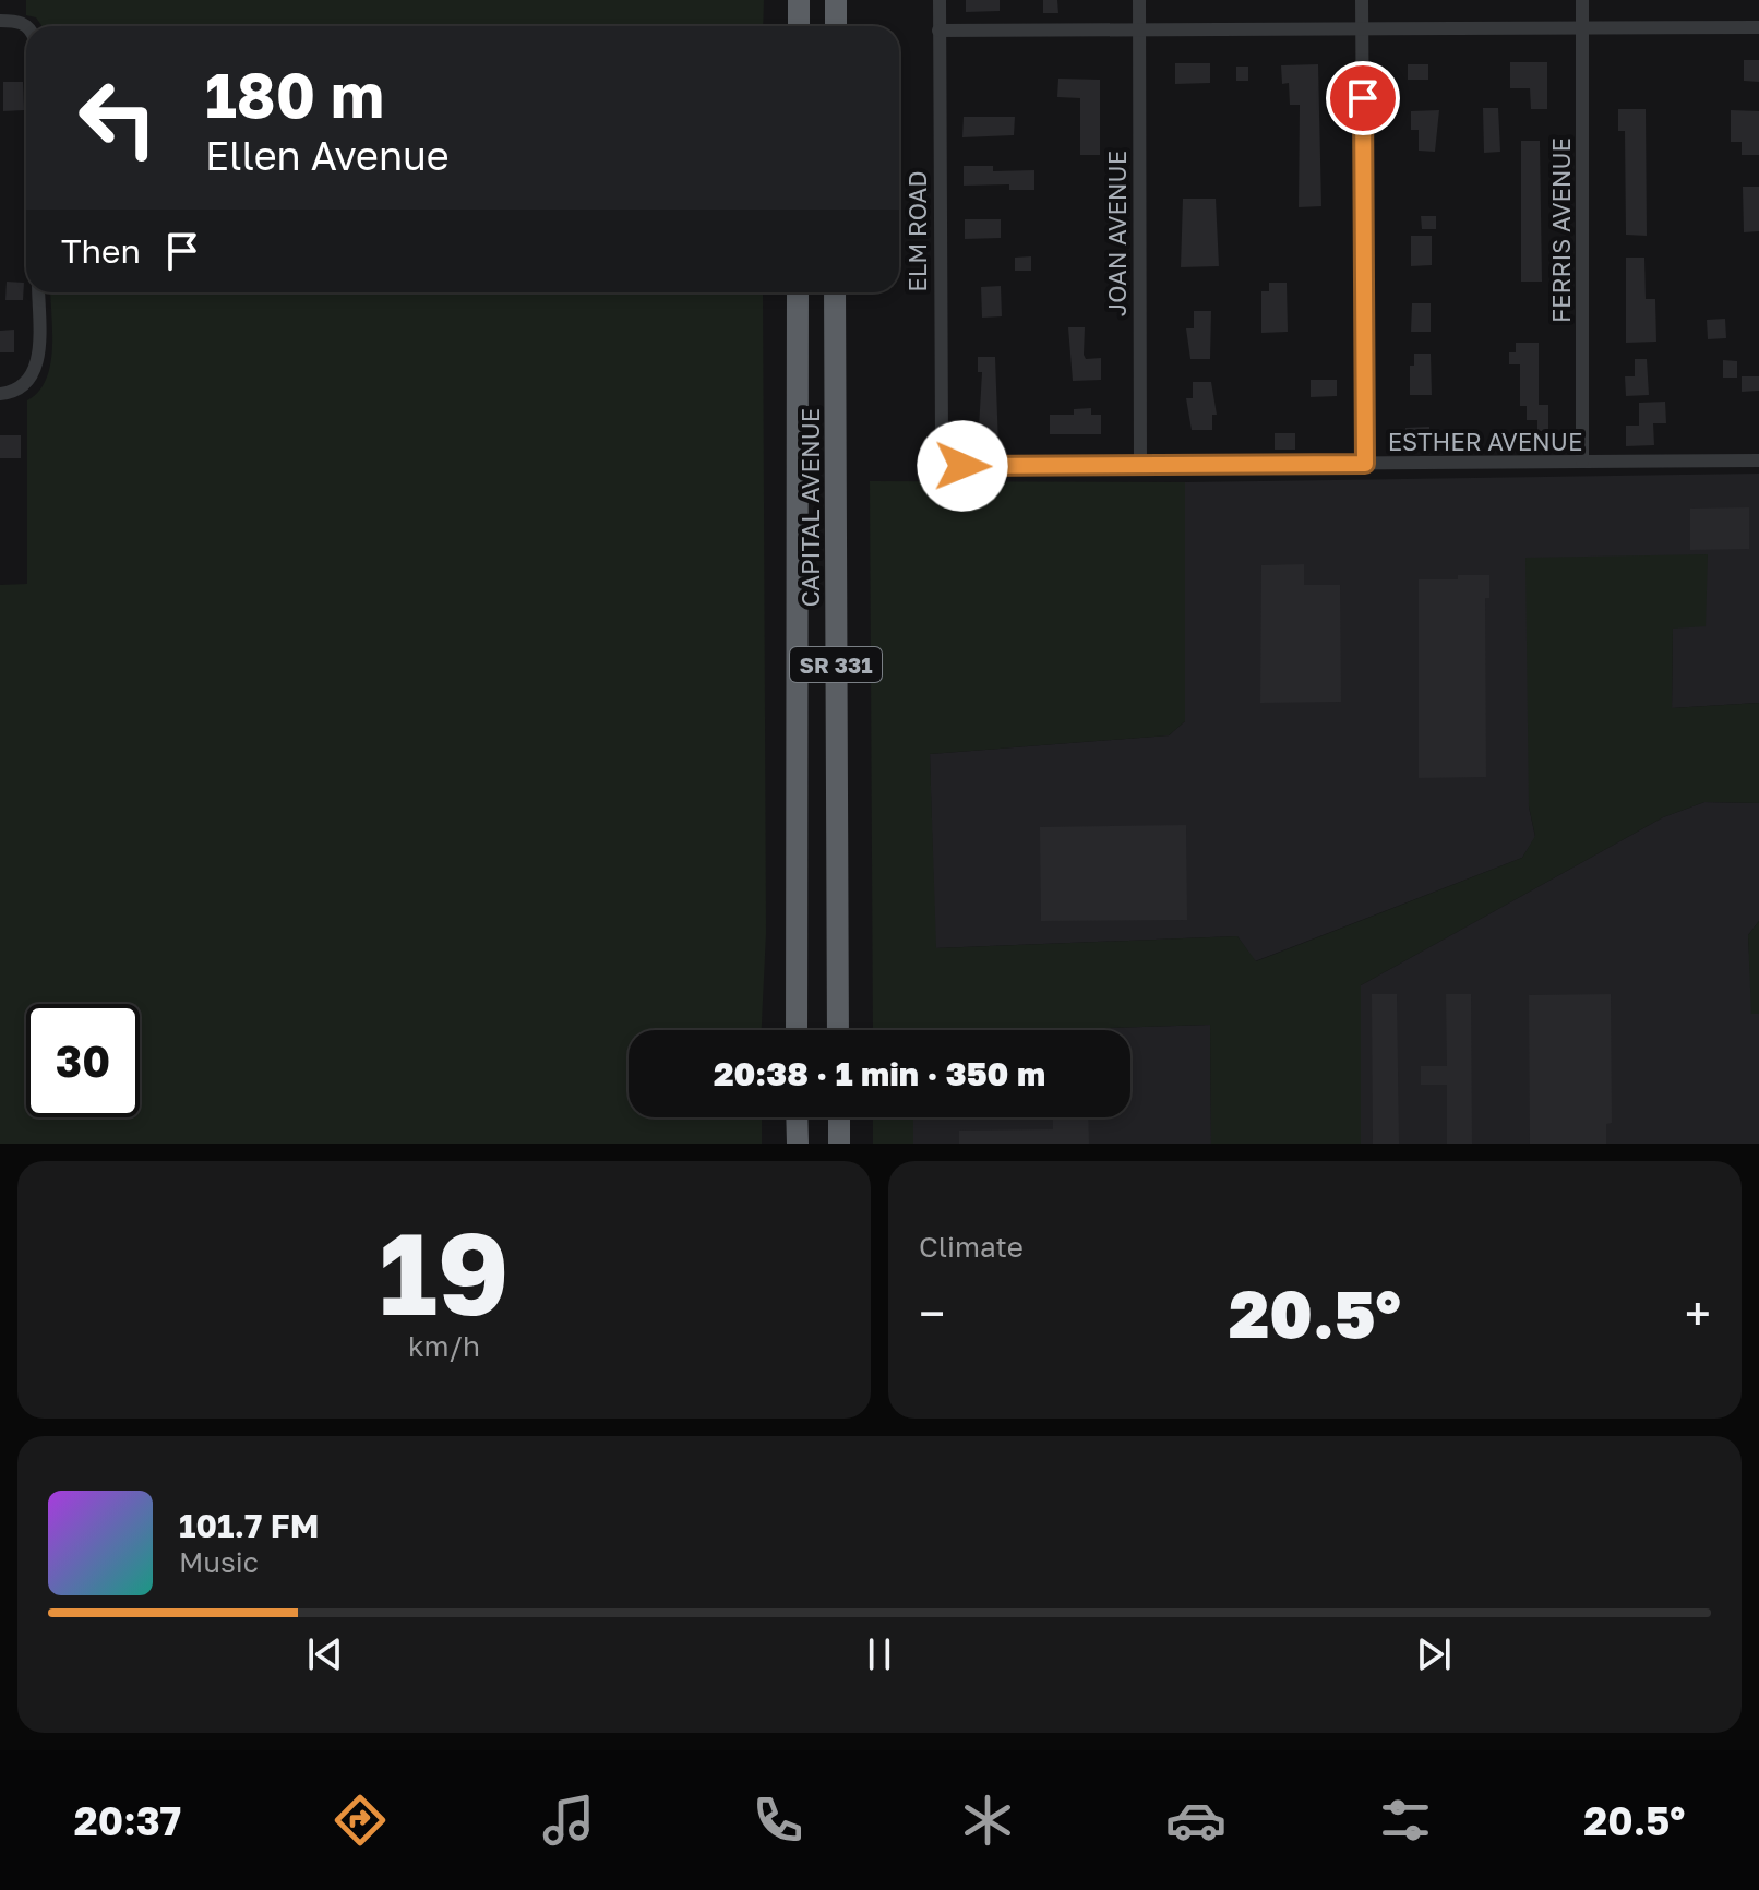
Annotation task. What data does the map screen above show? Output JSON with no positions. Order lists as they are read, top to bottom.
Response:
{
  "streets": {
    "highway": ["CAPITAL AVENUE", "SR 331"],
    "street": [
      "FERRIS AVENUE",
      "ELM ROAD",
      "JOAN AVENUE",
      "ESTHER AVENUE"
    ]
  },
  "crossings": [
    ["FERRIS AVENUE", "ESTHER AVENUE"],
    ["ELM ROAD", "ESTHER AVENUE"],
    ["JOAN AVENUE", "ESTHER AVENUE"]
  ],
  "page": {
    "turn": ["180 m", "Ellen Avenue"],
    "then": "Then",
    "limit": "30",
    "trip": "20:38 · 1 min · 350 m",
    "tile": [
      ["19", "km/h"],
      "Climate"
    ],
    "heat": ["−", "20.5°", "+"],
    "song": ["101.7 FM", "Music"],
    "tabs": ["20:37", "20.5°"]
  }
}
